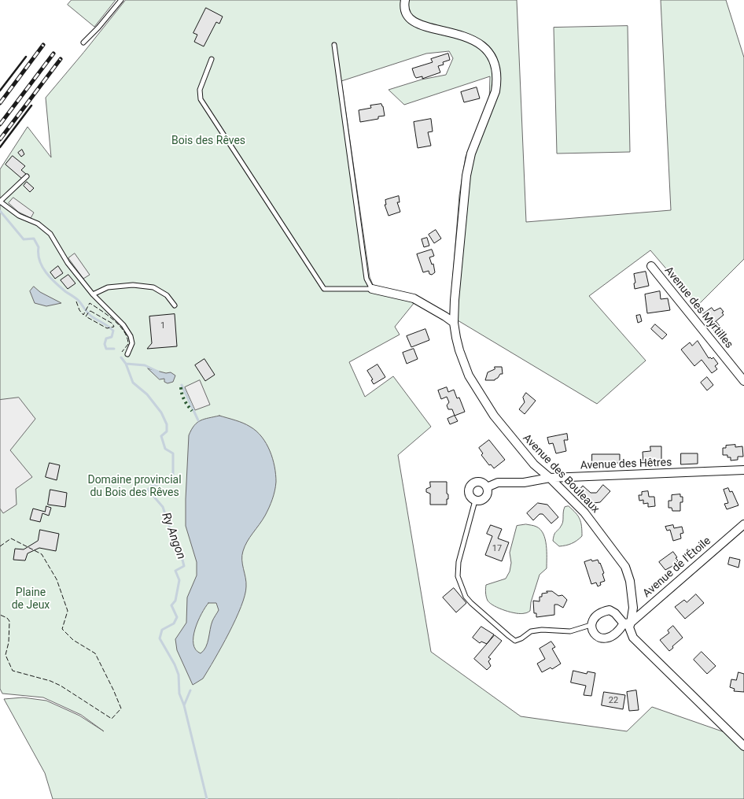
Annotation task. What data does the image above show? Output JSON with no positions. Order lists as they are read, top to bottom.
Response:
{
  "streets": {
    "street": [
      "Avenue des Myrtilles",
      "Avenue des Hêtres",
      "Avenue des Bouleaux",
      "Avenue de l'Étoile"
    ]
  },
  "crossings": [
    ["Avenue des Hêtres", "Avenue des Bouleaux"],
    ["Avenue des Bouleaux", "Avenue de l'Étoile"]
  ],
  "water": ["Ry Angon"],
  "parks": ["Bois des Rêves", "Domaine provincial du Bois des Rêves", "Plaine de Jeux"],
  "house_numbers": ["1", "17", "22"]
}
